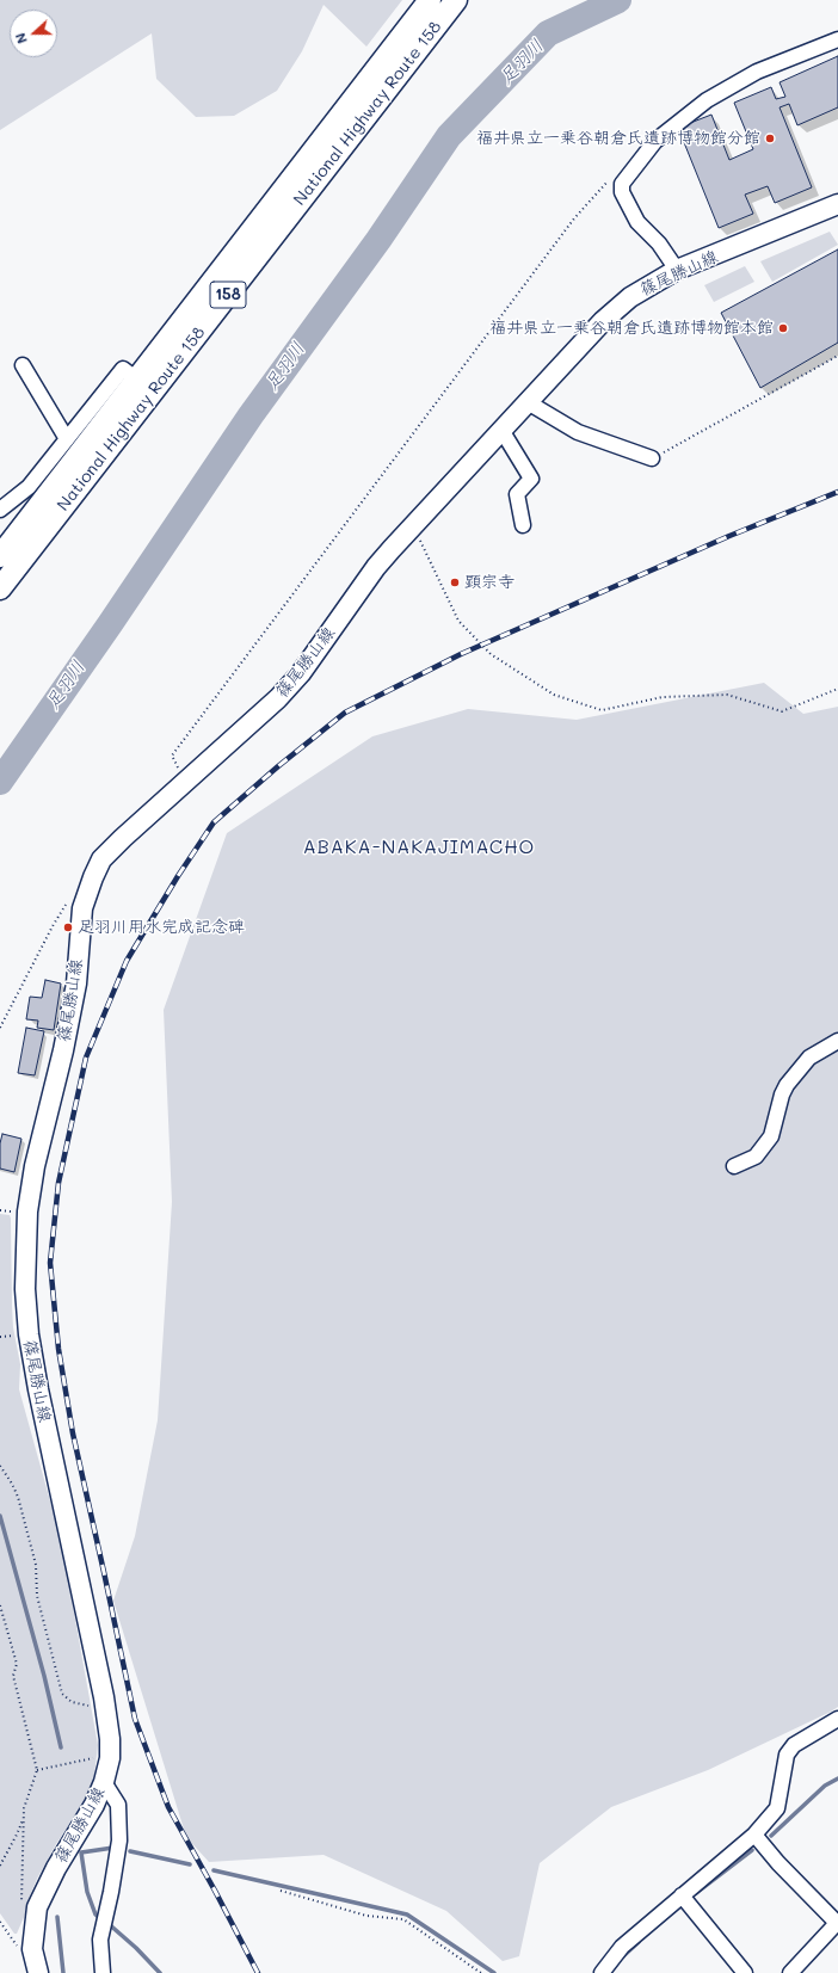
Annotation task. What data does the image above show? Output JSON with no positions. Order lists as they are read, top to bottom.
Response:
{
  "streets": {
    "highway": ["National Highway Route 158", "158"],
    "main road": ["篠尾勝山線"]
  },
  "districts": ["ABAKA-NAKAJIMACHO"],
  "water": ["足羽川"],
  "places": [
    "福井県立一乗谷朝倉氏遺跡博物館分館",
    "福井県立一乗谷朝倉氏遺跡博物館本館",
    "顕宗寺",
    "足羽川用水完成記念碑"
  ],
  "north": "left"
}
